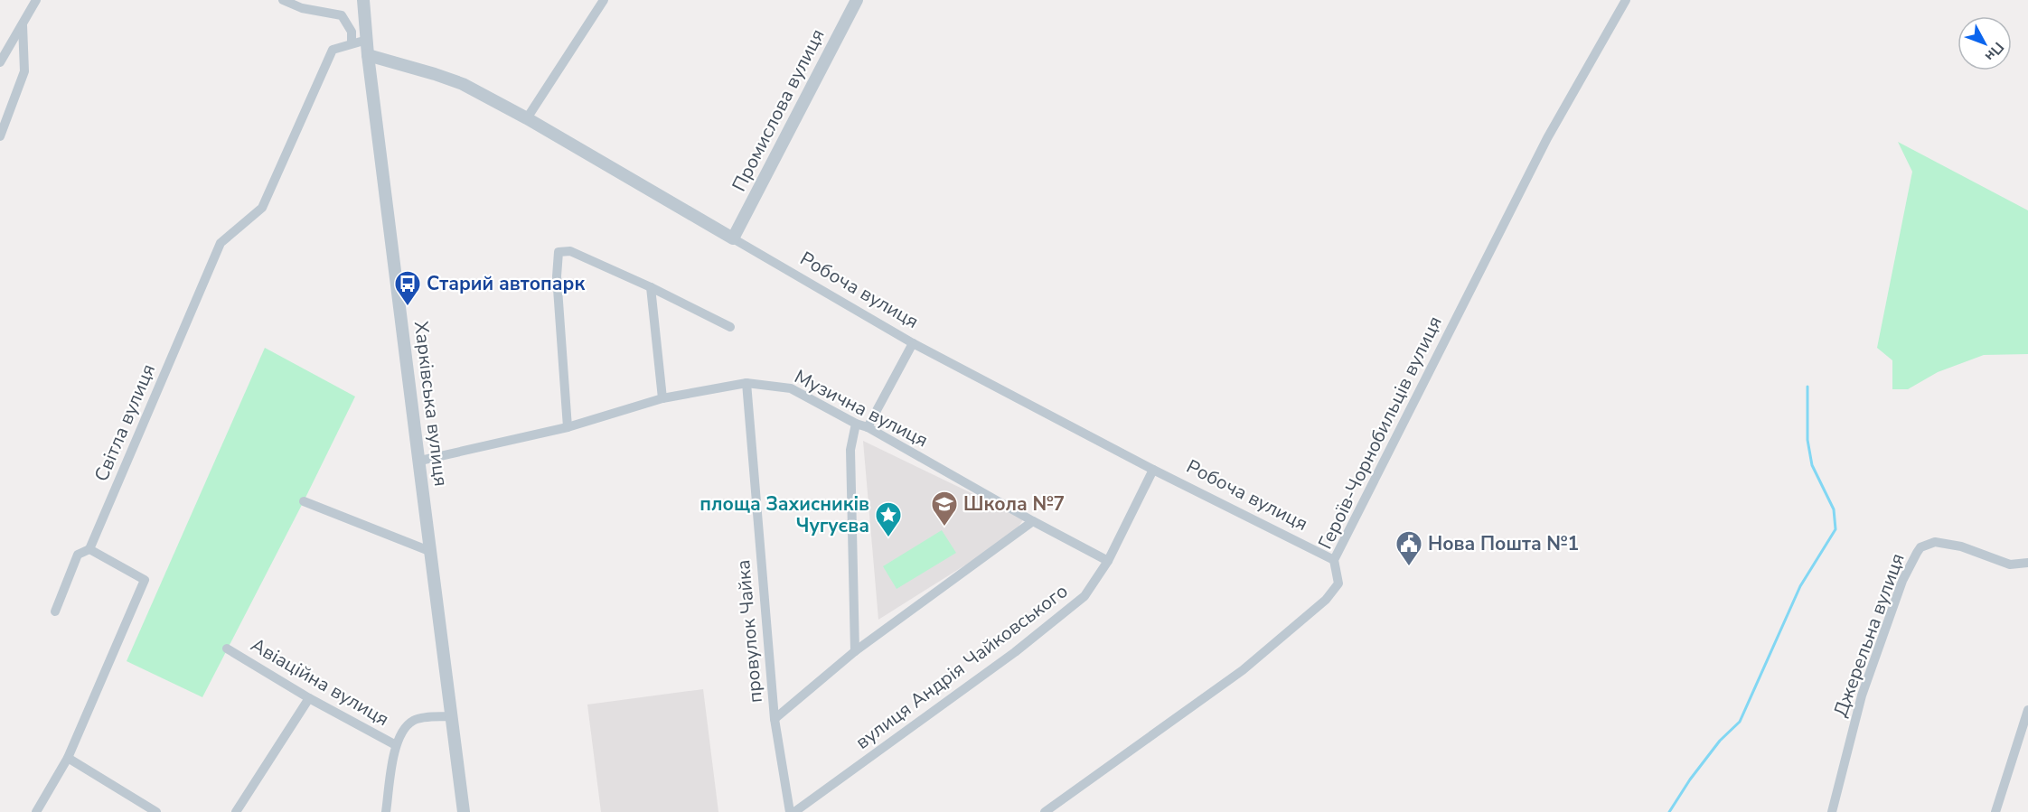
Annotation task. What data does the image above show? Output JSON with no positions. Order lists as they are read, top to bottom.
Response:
{
  "streets": {
    "street": [
      "Промислова вулиця",
      "Робоча вулиця",
      "Харківська вулиця",
      "Музична вулиця",
      "Світла вулиця",
      "Героїв-Чорнобильців вулиця",
      "провулок Чайка",
      "Джерельна вулиця",
      "вулиця Андрія Чайковського",
      "Авіаційна вулиця"
    ]
  },
  "crossings": [
    ["Промислова вулиця", "Робоча вулиця"],
    ["Робоча вулиця", "Харківська вулиця"],
    ["Робоча вулиця", "Героїв-Чорнобильців вулиця"],
    ["Робоча вулиця", "вулиця Андрія Чайковського"],
    ["Харківська вулиця", "Музична вулиця"],
    ["Харківська вулиця", "Світла вулиця"],
    ["Музична вулиця", "провулок Чайка"],
    ["Музична вулиця", "вулиця Андрія Чайковського"]
  ],
  "places": {
    "bus stop": ["Старий автопарк"],
    "school or university": ["Школа №7"],
    "place": ["площа Захисників Чугуєва"],
    "public building": ["Нова Пошта №1"]
  },
  "north": "bottom right"
}
